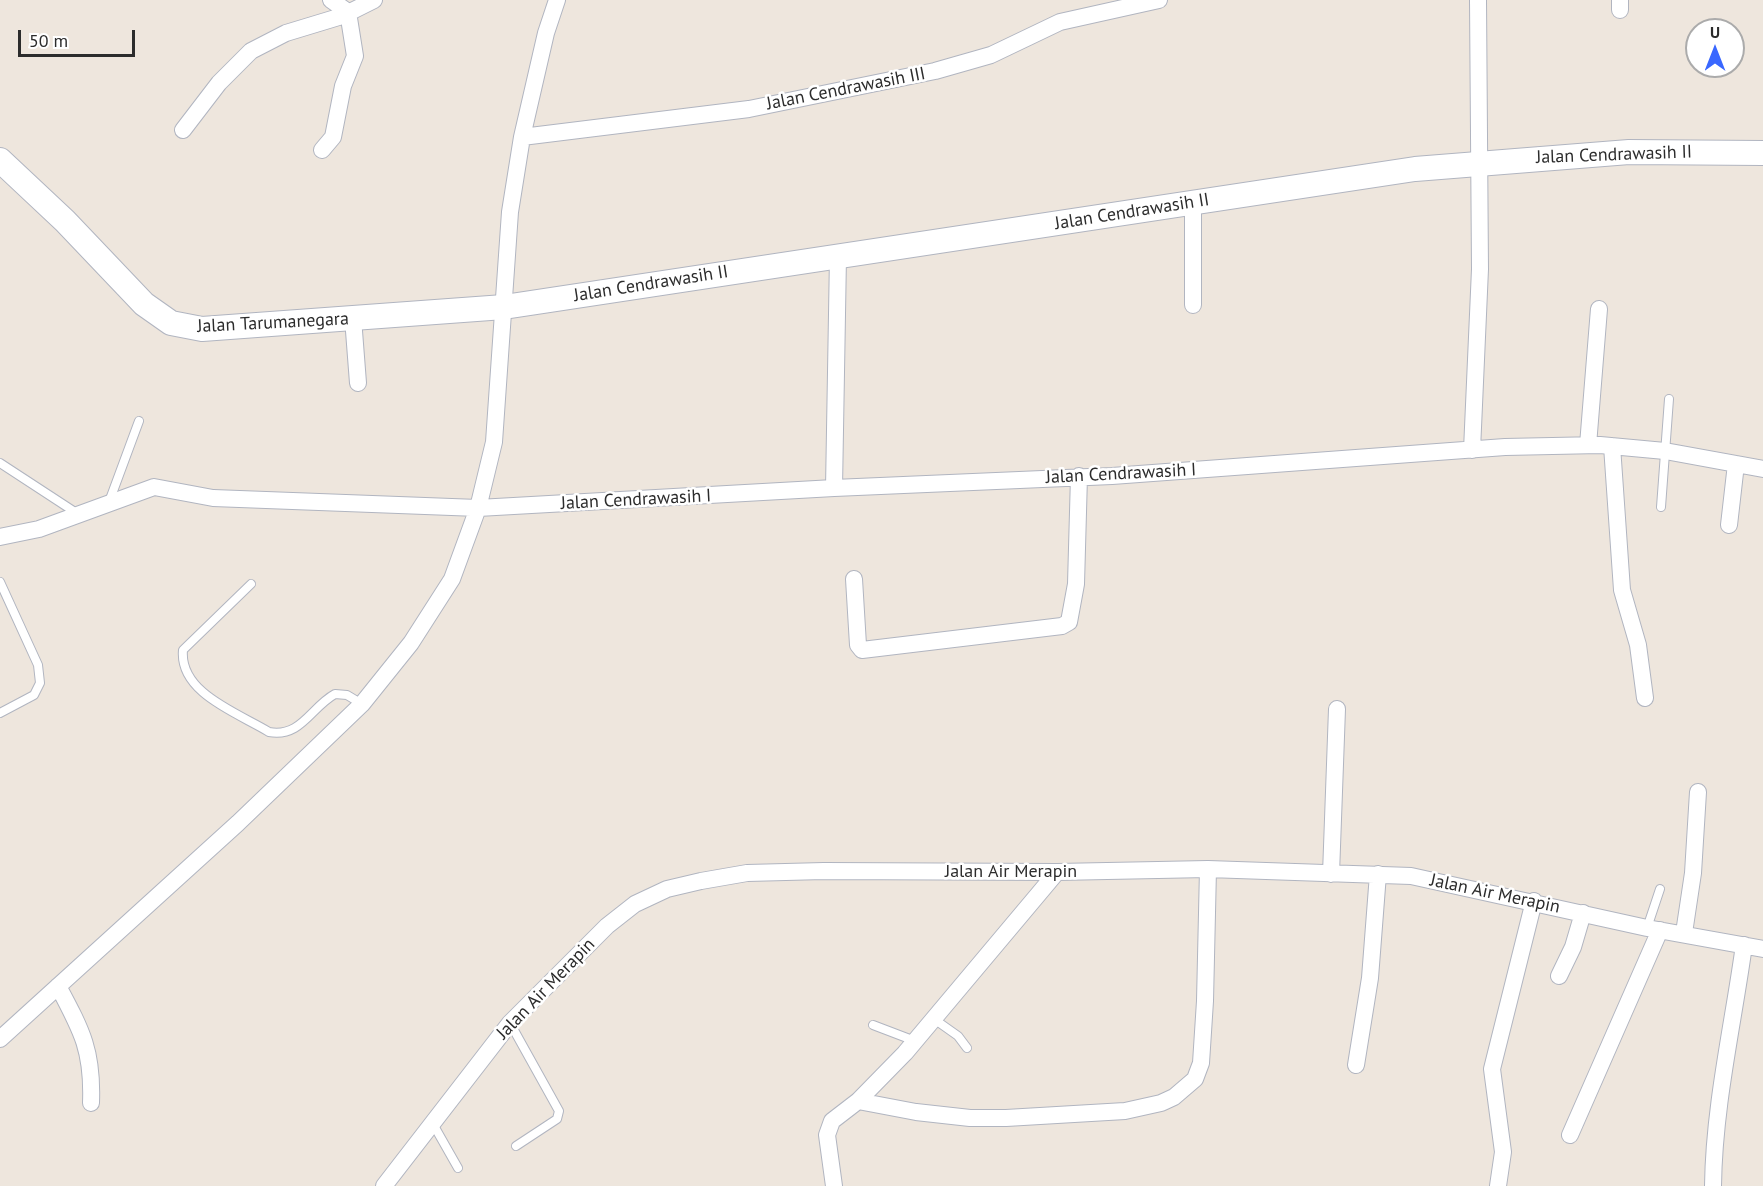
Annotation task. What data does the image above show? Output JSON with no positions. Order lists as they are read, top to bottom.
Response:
{
  "streets": {
    "street": [
      "Jalan Cendrawasih III",
      "Jalan Cendrawasih II",
      "Jalan Tarumanegara",
      "Jalan Cendrawasih I",
      "Jalan Air Merapin"
    ]
  },
  "crossings": [
    ["Jalan Cendrawasih II", "Jalan Tarumanegara"]
  ],
  "scale_bar": "50 m",
  "north": "top"
}
